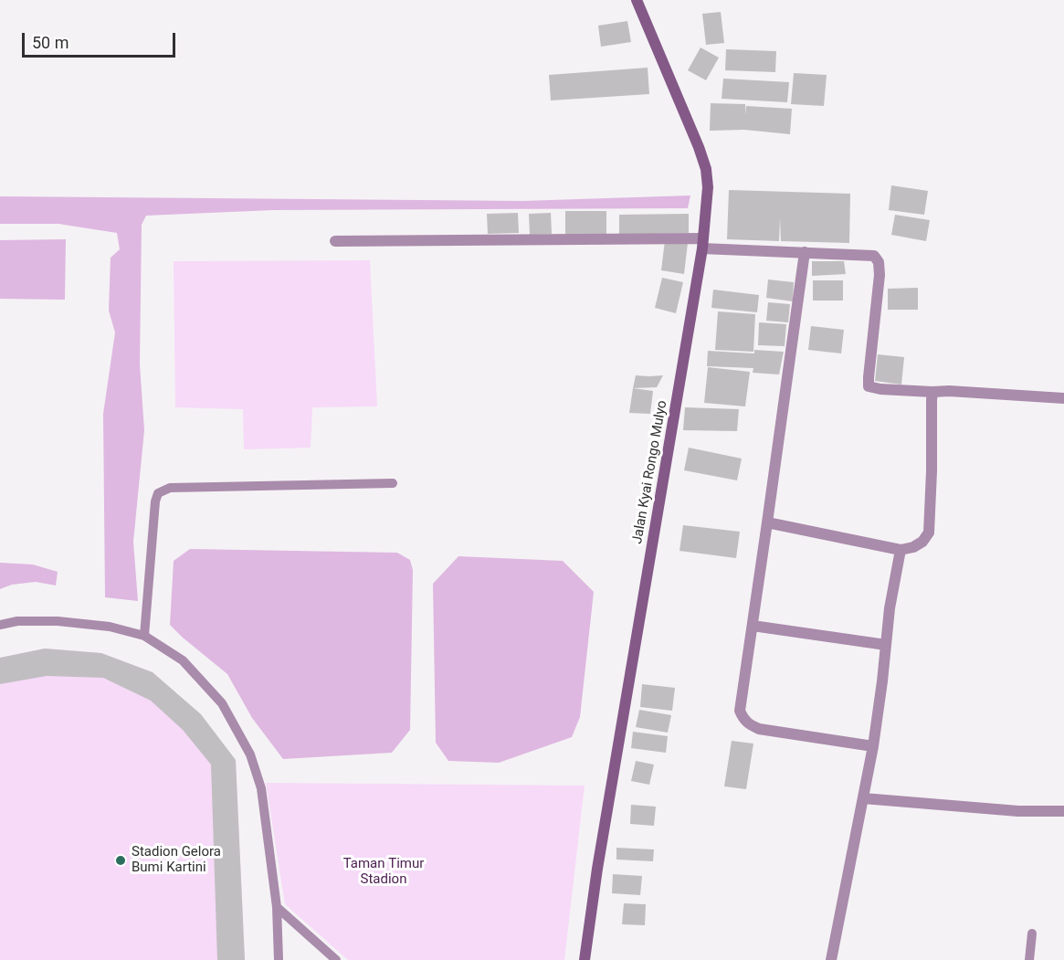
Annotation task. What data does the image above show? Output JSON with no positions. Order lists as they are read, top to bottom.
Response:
{
  "streets": {
    "street": ["Jalan Kyai Rongo Mulyo"]
  },
  "parks": ["Taman Timur Stadion"],
  "places": ["Stadion Gelora Bumi Kartini"],
  "scale_bar": "50 m"
}
